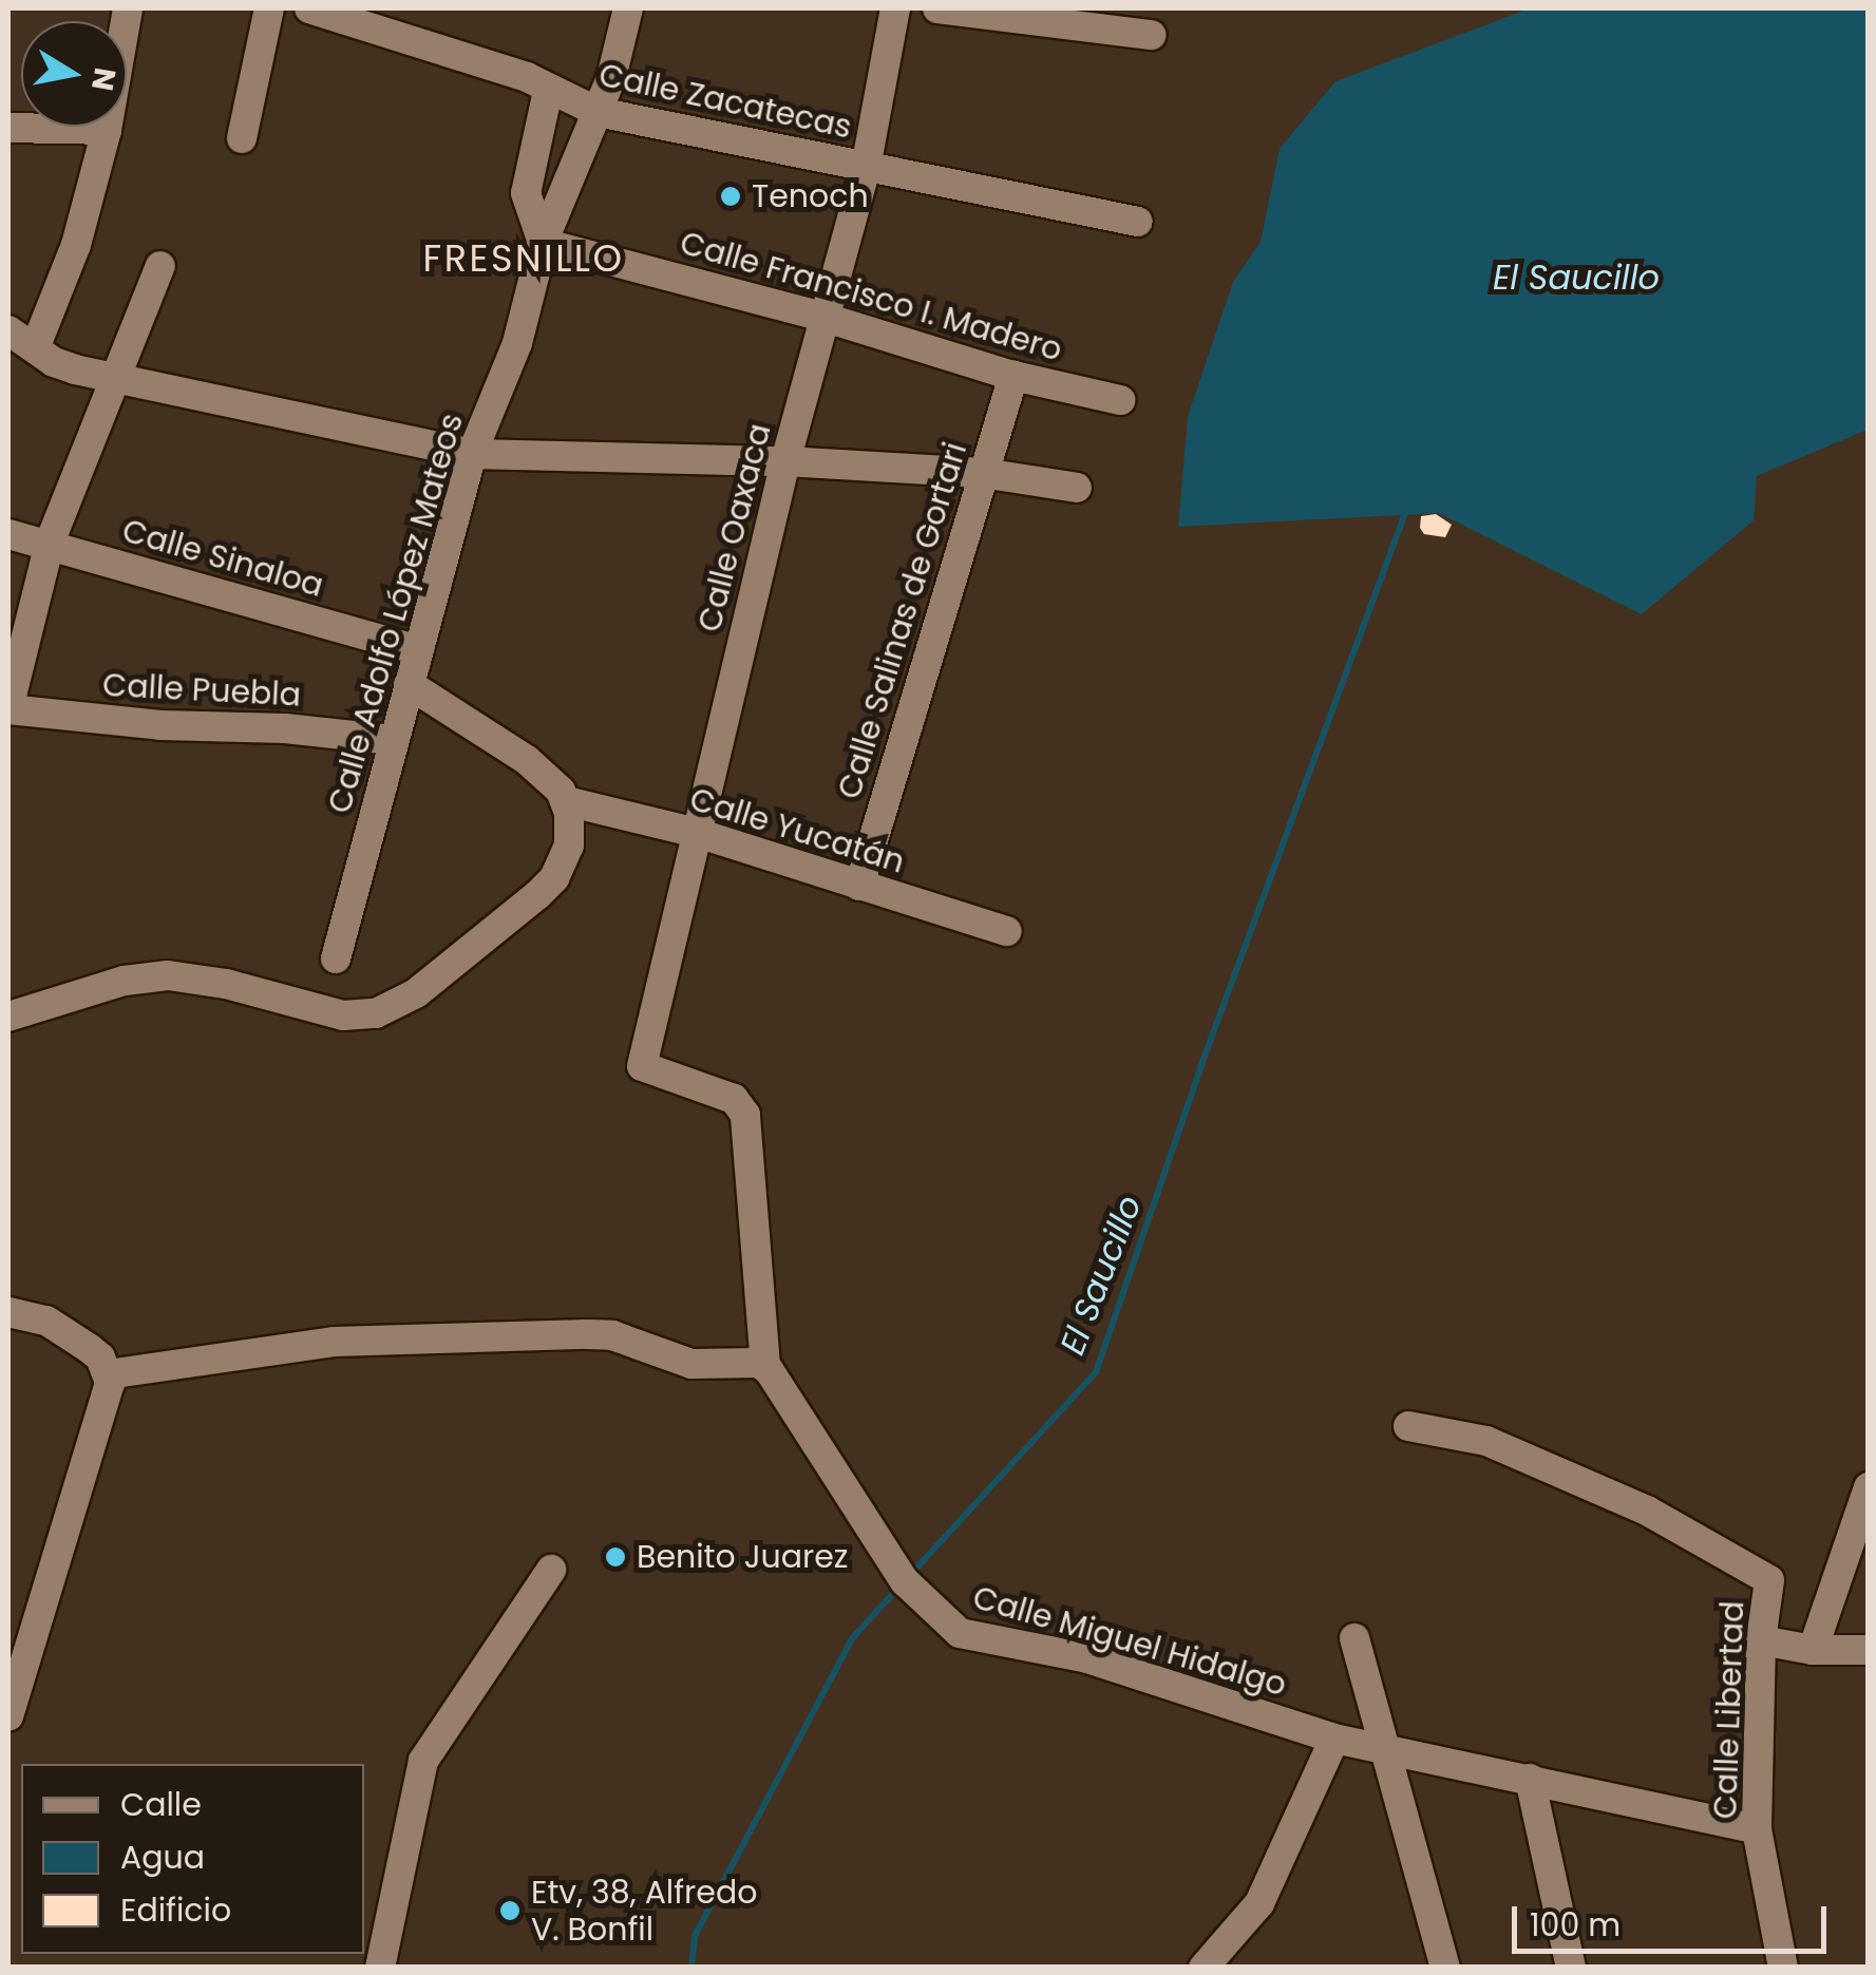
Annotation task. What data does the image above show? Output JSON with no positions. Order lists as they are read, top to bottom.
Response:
{
  "streets": {
    "street": [
      "Calle Zacatecas",
      "Calle Francisco I. Madero",
      "Calle Oaxaca",
      "Calle Sinaloa",
      "Calle Adolfo López Mateos",
      "Calle Salinas de Gortari",
      "Calle Puebla",
      "Calle Yucatán",
      "Calle Miguel Hidalgo",
      "Calle Libertad"
    ]
  },
  "crossings": [
    ["Calle Zacatecas", "Calle Oaxaca"],
    ["Calle Zacatecas", "Calle Adolfo López Mateos"],
    ["Calle Francisco I. Madero", "Calle Oaxaca"],
    ["Calle Francisco I. Madero", "Calle Adolfo López Mateos"],
    ["Calle Francisco I. Madero", "Calle Salinas de Gortari"],
    ["Calle Oaxaca", "Calle Yucatán"],
    ["Calle Oaxaca", "Calle Miguel Hidalgo"],
    ["Calle Sinaloa", "Calle Adolfo López Mateos"],
    ["Calle Adolfo López Mateos", "Calle Puebla"],
    ["Calle Salinas de Gortari", "Calle Yucatán"],
    ["Calle Miguel Hidalgo", "Calle Libertad"]
  ],
  "districts": ["FRESNILLO"],
  "water": ["El Saucillo"],
  "places": ["Tenoch", "Benito Juarez", "Etv, 38, Alfredo V. Bonfil"],
  "legend": ["Calle", "Agua", "Edificio"],
  "scale_bar": "100 m",
  "north": "right"
}
